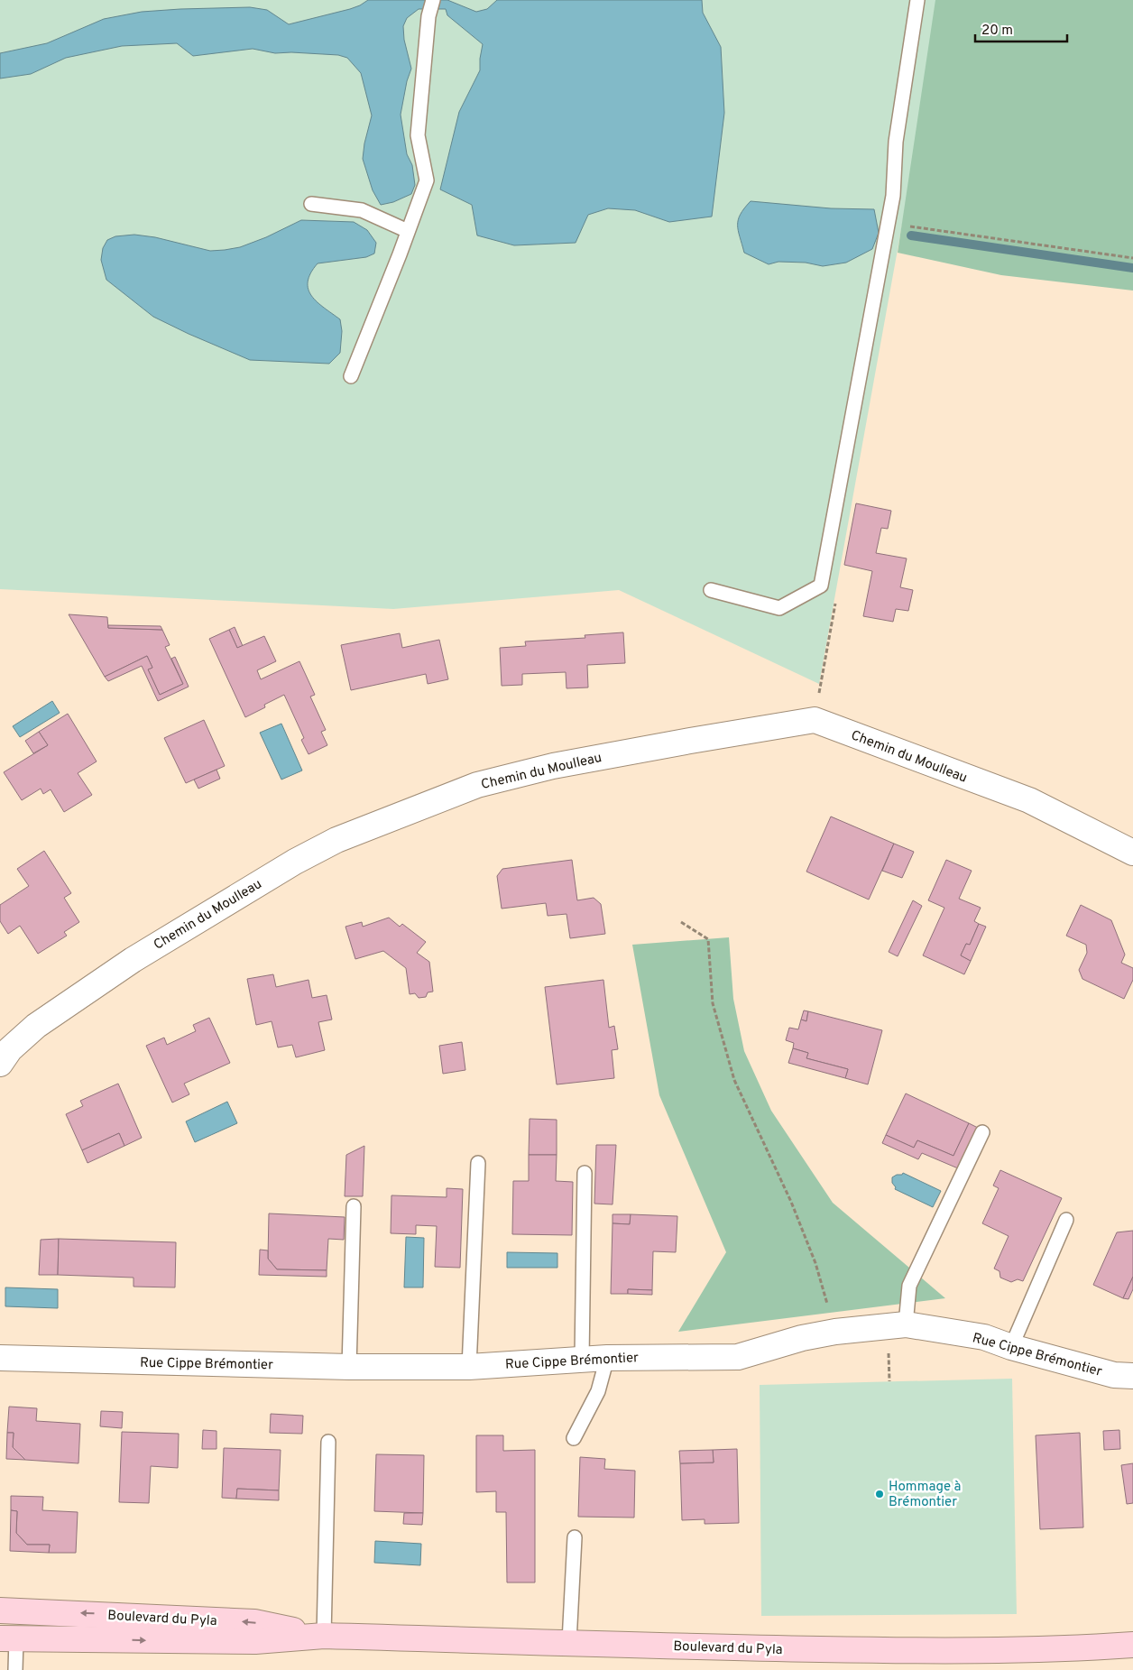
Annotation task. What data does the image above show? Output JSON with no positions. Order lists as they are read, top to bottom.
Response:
{
  "streets": {
    "main road": ["Boulevard du Pyla"],
    "street": ["Chemin du Moulleau", "Rue Cippe Brémontier"]
  },
  "places": ["Hommage à Brémontier"],
  "scale_bar": "20 m"
}
